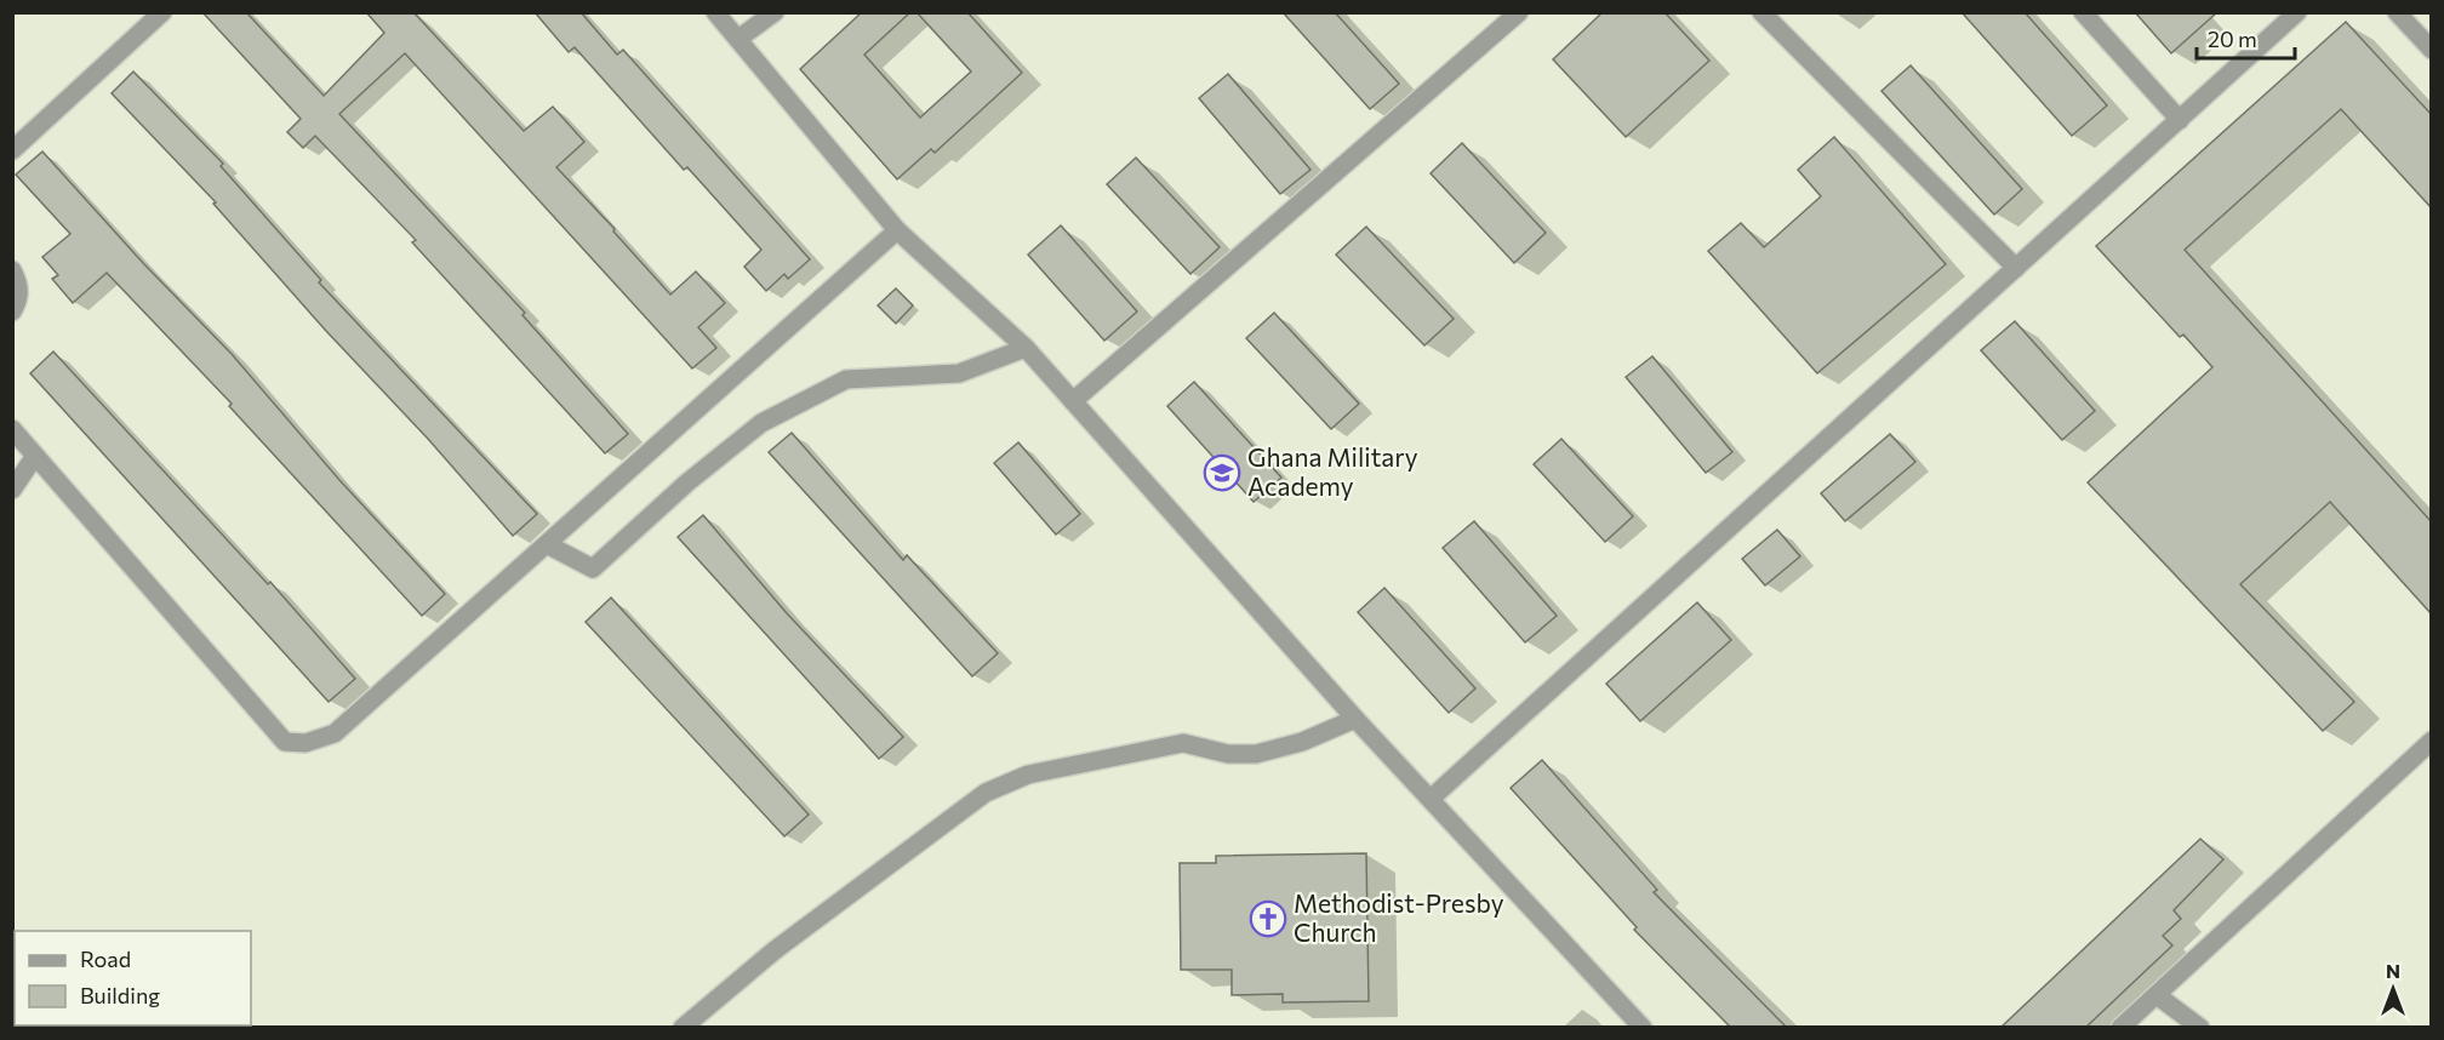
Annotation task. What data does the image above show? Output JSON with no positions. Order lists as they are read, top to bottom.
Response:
{
  "places": {
    "school or university": ["Ghana Military Academy"],
    "church": ["Methodist-Presby Church"]
  },
  "legend": ["Road", "Building"],
  "scale_bar": "20 m",
  "north": "top"
}
